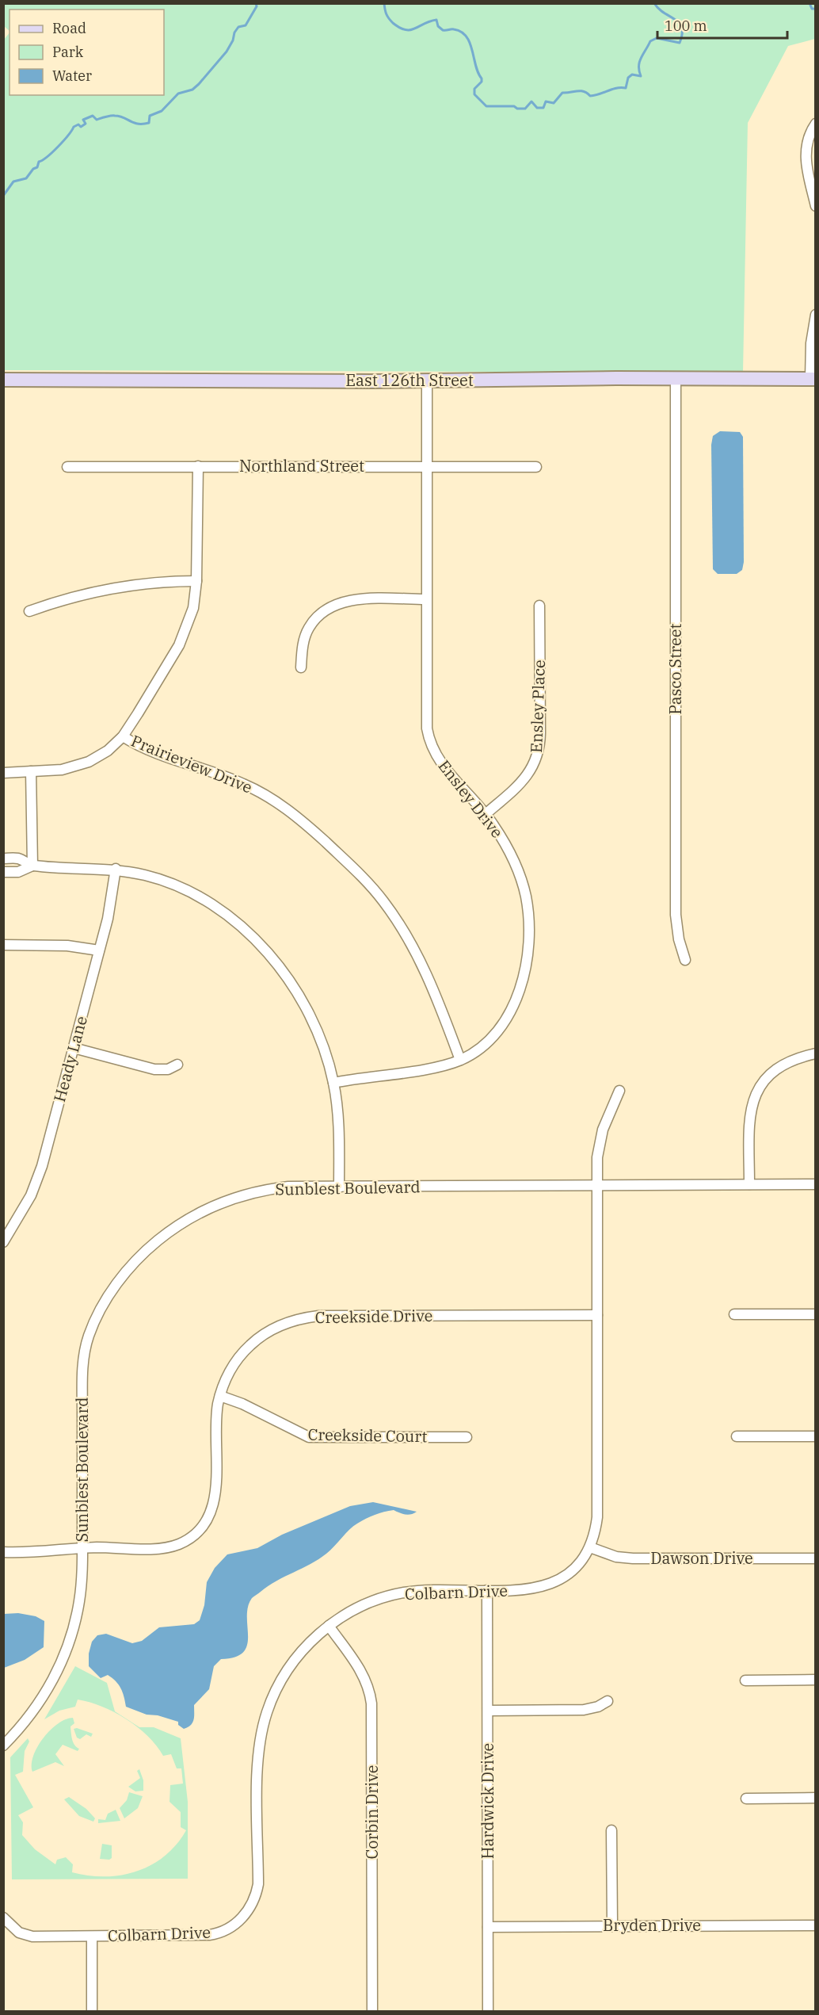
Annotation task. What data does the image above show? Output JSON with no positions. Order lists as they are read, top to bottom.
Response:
{
  "streets": {
    "main road": ["East 126th Street"],
    "street": [
      "Northland Street",
      "Pasco Street",
      "Ensley Place",
      "Prairieview Drive",
      "Ensley Drive",
      "Heady Lane",
      "Sunblest Boulevard",
      "Creekside Drive",
      "Creekside Court",
      "Dawson Drive",
      "Colbarn Drive",
      "Hardwick Drive",
      "Corbin Drive",
      "Bryden Drive"
    ]
  },
  "crossings": [
    ["East 126th Street", "Pasco Street"],
    ["East 126th Street", "Ensley Drive"],
    ["Northland Street", "Ensley Drive"],
    ["Ensley Place", "Ensley Drive"],
    ["Prairieview Drive", "Ensley Drive"],
    ["Sunblest Boulevard", "Creekside Drive"],
    ["Sunblest Boulevard", "Colbarn Drive"],
    ["Creekside Drive", "Creekside Court"],
    ["Creekside Drive", "Colbarn Drive"],
    ["Dawson Drive", "Colbarn Drive"],
    ["Colbarn Drive", "Hardwick Drive"],
    ["Colbarn Drive", "Corbin Drive"],
    ["Hardwick Drive", "Bryden Drive"]
  ],
  "legend": ["Road", "Park", "Water"],
  "scale_bar": "100 m"
}
